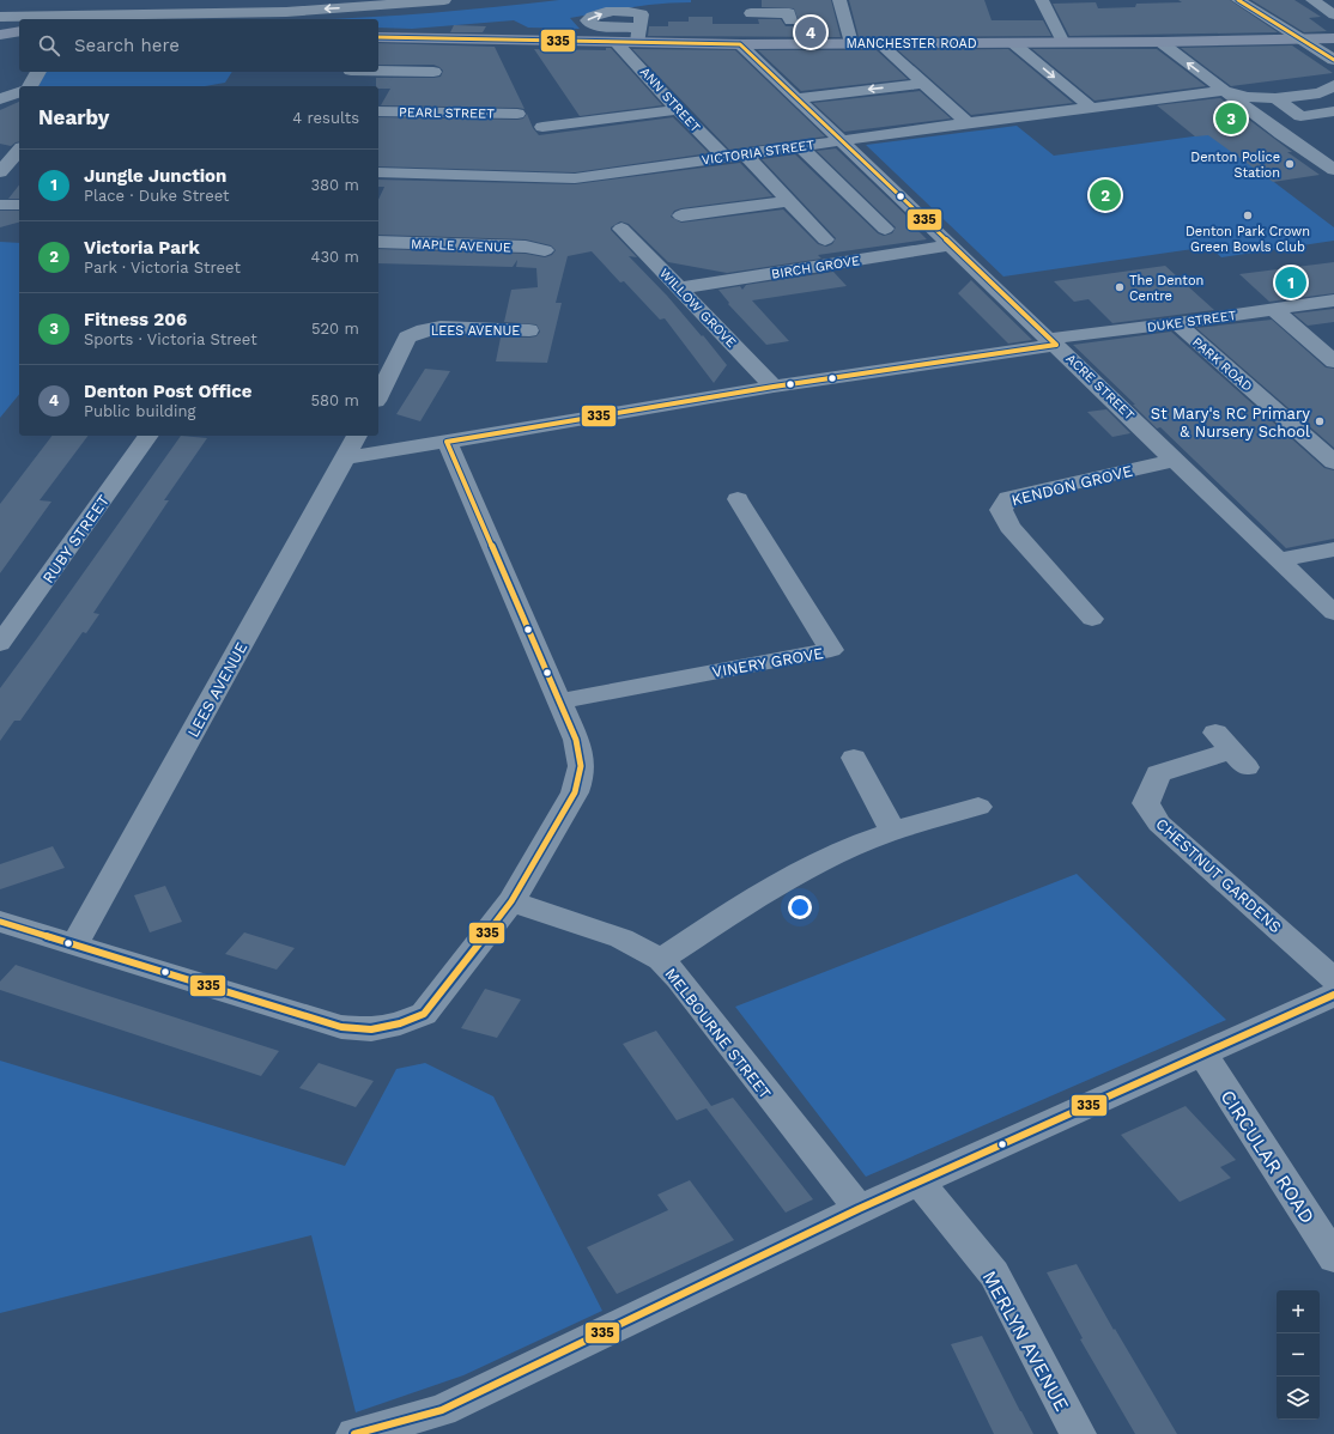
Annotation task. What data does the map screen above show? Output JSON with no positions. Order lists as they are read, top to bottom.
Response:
{
  "streets": {
    "main road": ["MANCHESTER ROAD"],
    "street": [
      "ANN STREET",
      "PEARL STREET",
      "VICTORIA STREET",
      "MAPLE AVENUE",
      "BIRCH GROVE",
      "WILLOW GROVE",
      "DUKE STREET",
      "LEES AVENUE",
      "PARK ROAD",
      "ACRE STREET",
      "KENDON GROVE",
      "RUBY STREET",
      "VINERY GROVE",
      "CHESTNUT GARDENS",
      "MELBOURNE STREET",
      "CIRCULAR ROAD",
      "MERLYN AVENUE"
    ]
  },
  "crossings": [
    ["MANCHESTER ROAD", "ANN STREET"],
    ["MANCHESTER ROAD", "ACRE STREET"],
    ["ANN STREET", "VICTORIA STREET"],
    ["VICTORIA STREET", "ACRE STREET"],
    ["BIRCH GROVE", "WILLOW GROVE"],
    ["BIRCH GROVE", "ACRE STREET"],
    ["WILLOW GROVE", "DUKE STREET"],
    ["DUKE STREET", "LEES AVENUE"],
    ["DUKE STREET", "PARK ROAD"],
    ["DUKE STREET", "ACRE STREET"],
    ["ACRE STREET", "KENDON GROVE"]
  ],
  "places": [
    "Denton Police Station",
    "Denton Park Crown Green Bowls Club",
    "The Denton Centre",
    "St Mary's RC Primary & Nursery School"
  ],
  "lines": ["transit line 335"],
  "page": {
    "pins": [
      "4",
      "3",
      "2",
      "1"
    ],
    "search": "Search here",
    "heading": ["Nearby", "4 results"],
    "list": [
      {
        "mark": "1",
        "name": "Jungle Junction",
        "note": "Place · Duke Street",
        "value": "380 m"
      },
      {
        "mark": "2",
        "name": "Victoria Park",
        "note": "Park · Victoria Street",
        "value": "430 m"
      },
      {
        "mark": "3",
        "name": "Fitness 206",
        "note": "Sports · Victoria Street",
        "value": "520 m"
      },
      {
        "mark": "4",
        "name": "Denton Post Office",
        "note": "Public building",
        "value": "580 m"
      }
    ],
    "map_buttons": ["+", "−"]
  }
}
